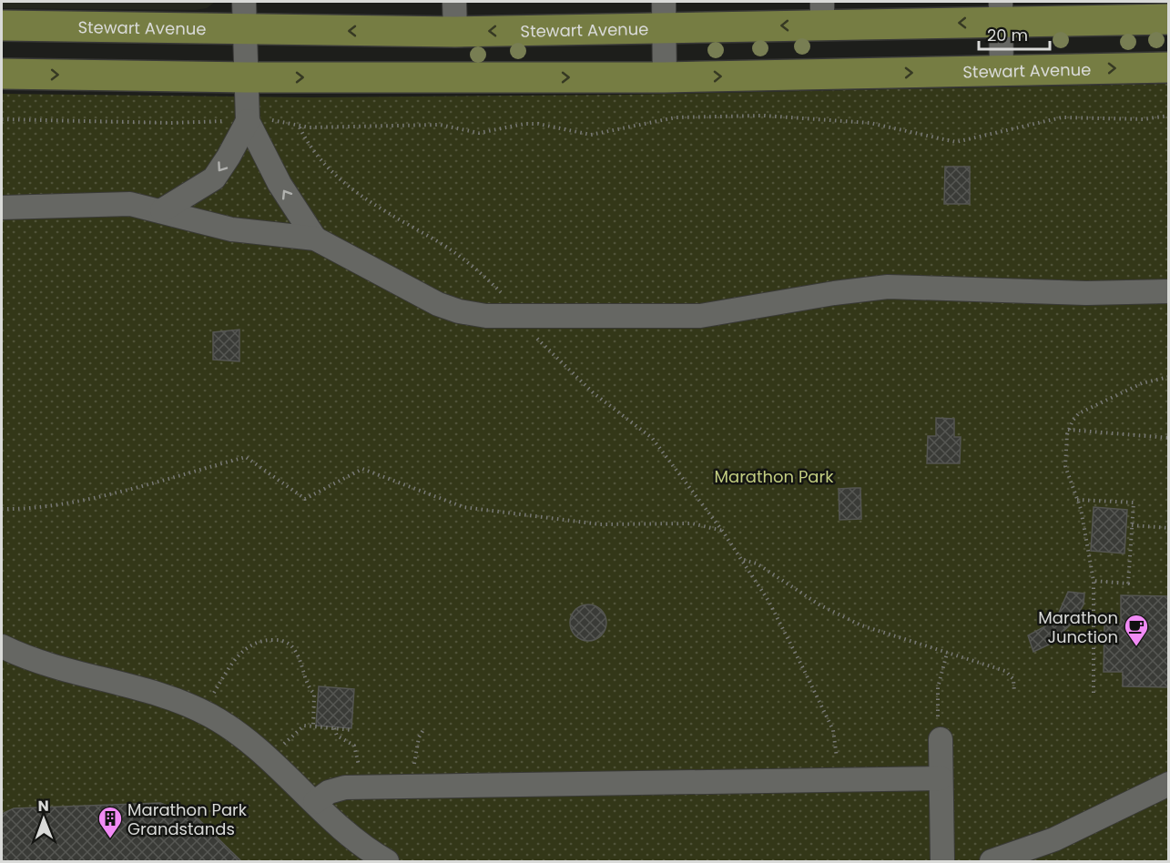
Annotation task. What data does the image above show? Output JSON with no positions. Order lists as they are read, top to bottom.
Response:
{
  "streets": {
    "main road": ["Stewart Avenue"]
  },
  "parks": ["Marathon Park"],
  "places": {
    "cafe": ["Marathon Junction"],
    "building": ["Marathon Park Grandstands"]
  },
  "scale_bar": "20 m",
  "north": "top"
}
